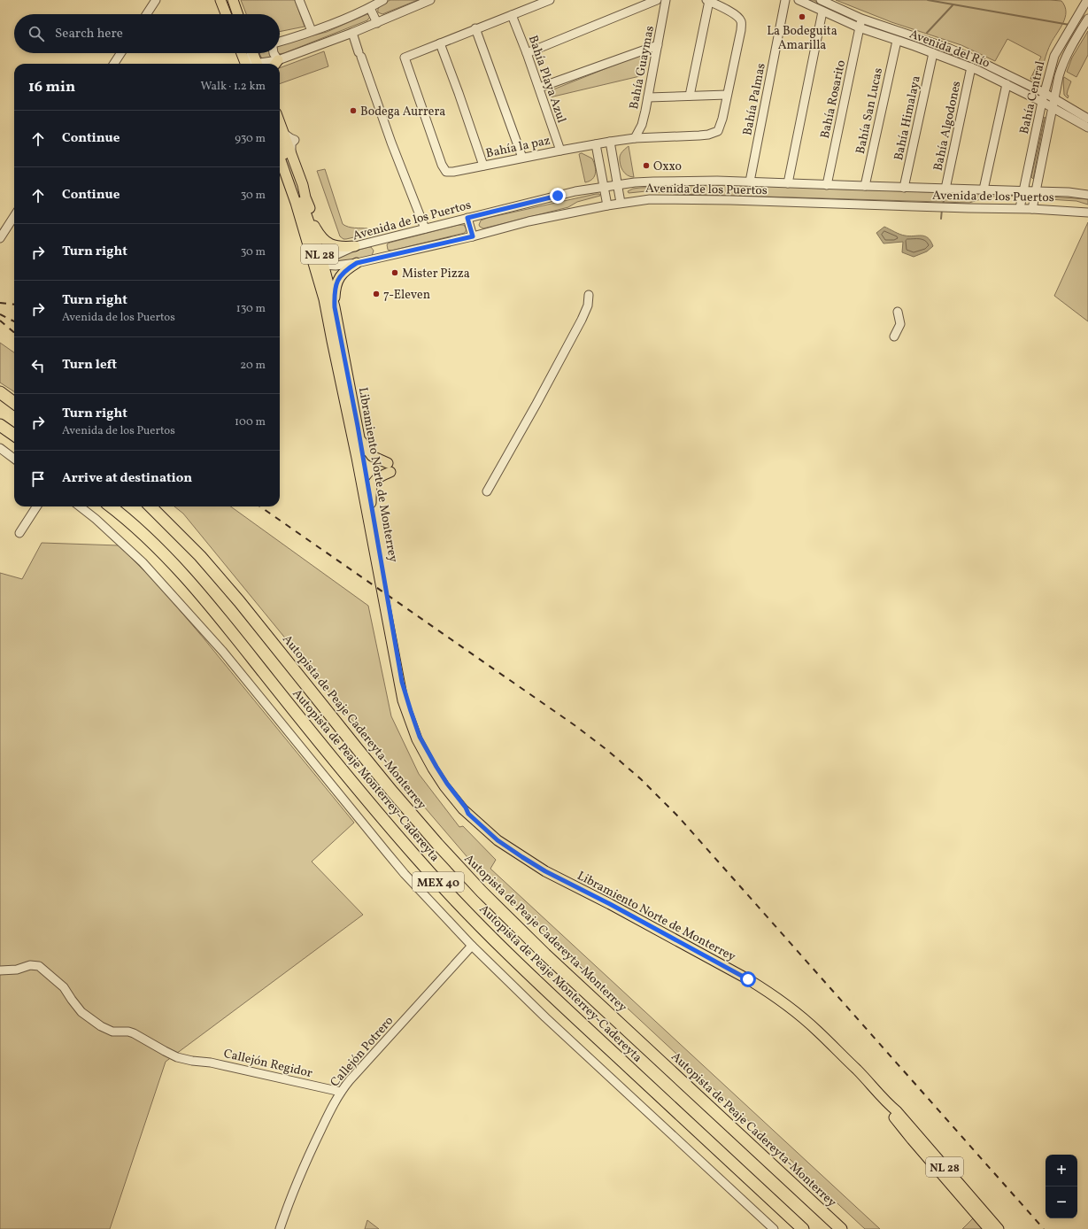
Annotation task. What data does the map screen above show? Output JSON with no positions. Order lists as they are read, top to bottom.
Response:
{
  "streets": {
    "highway": ["Autopista de Peaje Cadereyta-Monterrey", "Autopista de Peaje Monterrey-Cadereyta", "MEX 40"],
    "main road": ["NL 28", "Libramiento Norte de Monterrey"],
    "street": [
      "Avenida del Río",
      "Bahía Guaymas",
      "Bahía Playa Azul",
      "Bahía Central",
      "Bahía Palmas",
      "Bahía Rosarito",
      "Bahía San Lucas",
      "Bahía Himalaya",
      "Bahía Algodones",
      "Bahía la paz",
      "Avenida de los Puertos",
      "Callejón Potrero",
      "Callejón Regidor"
    ]
  },
  "crossings": [
    ["Avenida del Río", "Bahía Central"],
    ["Avenida del Río", "Bahía Rosarito"],
    ["Avenida del Río", "Bahía San Lucas"],
    ["Avenida del Río", "Bahía Himalaya"],
    ["Avenida del Río", "Bahía Algodones"],
    ["Bahía Guaymas", "Bahía la paz"],
    ["Bahía Playa Azul", "Bahía la paz"],
    ["Bahía Central", "Avenida de los Puertos"],
    ["Bahía Palmas", "Avenida de los Puertos"],
    ["Bahía Rosarito", "Avenida de los Puertos"],
    ["Bahía San Lucas", "Avenida de los Puertos"],
    ["Bahía Himalaya", "Avenida de los Puertos"],
    ["Bahía Algodones", "Avenida de los Puertos"],
    ["Avenida de los Puertos", "Libramiento Norte de Monterrey"],
    ["Callejón Potrero", "Callejón Regidor"]
  ],
  "places": [
    "La Bodeguita Amarilla",
    "Bodega Aurrera",
    "Oxxo",
    "Mister Pizza",
    "7-Eleven"
  ],
  "page": {
    "search": "Search here",
    "heading": ["16 min", "Walk · 1.2 km"],
    "list": [
      ["Continue", "930 m"],
      ["Continue", "30 m"],
      ["Turn right", "30 m"],
      ["Turn right", "Avenida de los Puertos", "130 m"],
      ["Turn left", "20 m"],
      ["Turn right", "Avenida de los Puertos", "100 m"],
      "Arrive at destination"
    ],
    "map_buttons": ["+", "−"]
  }
}
